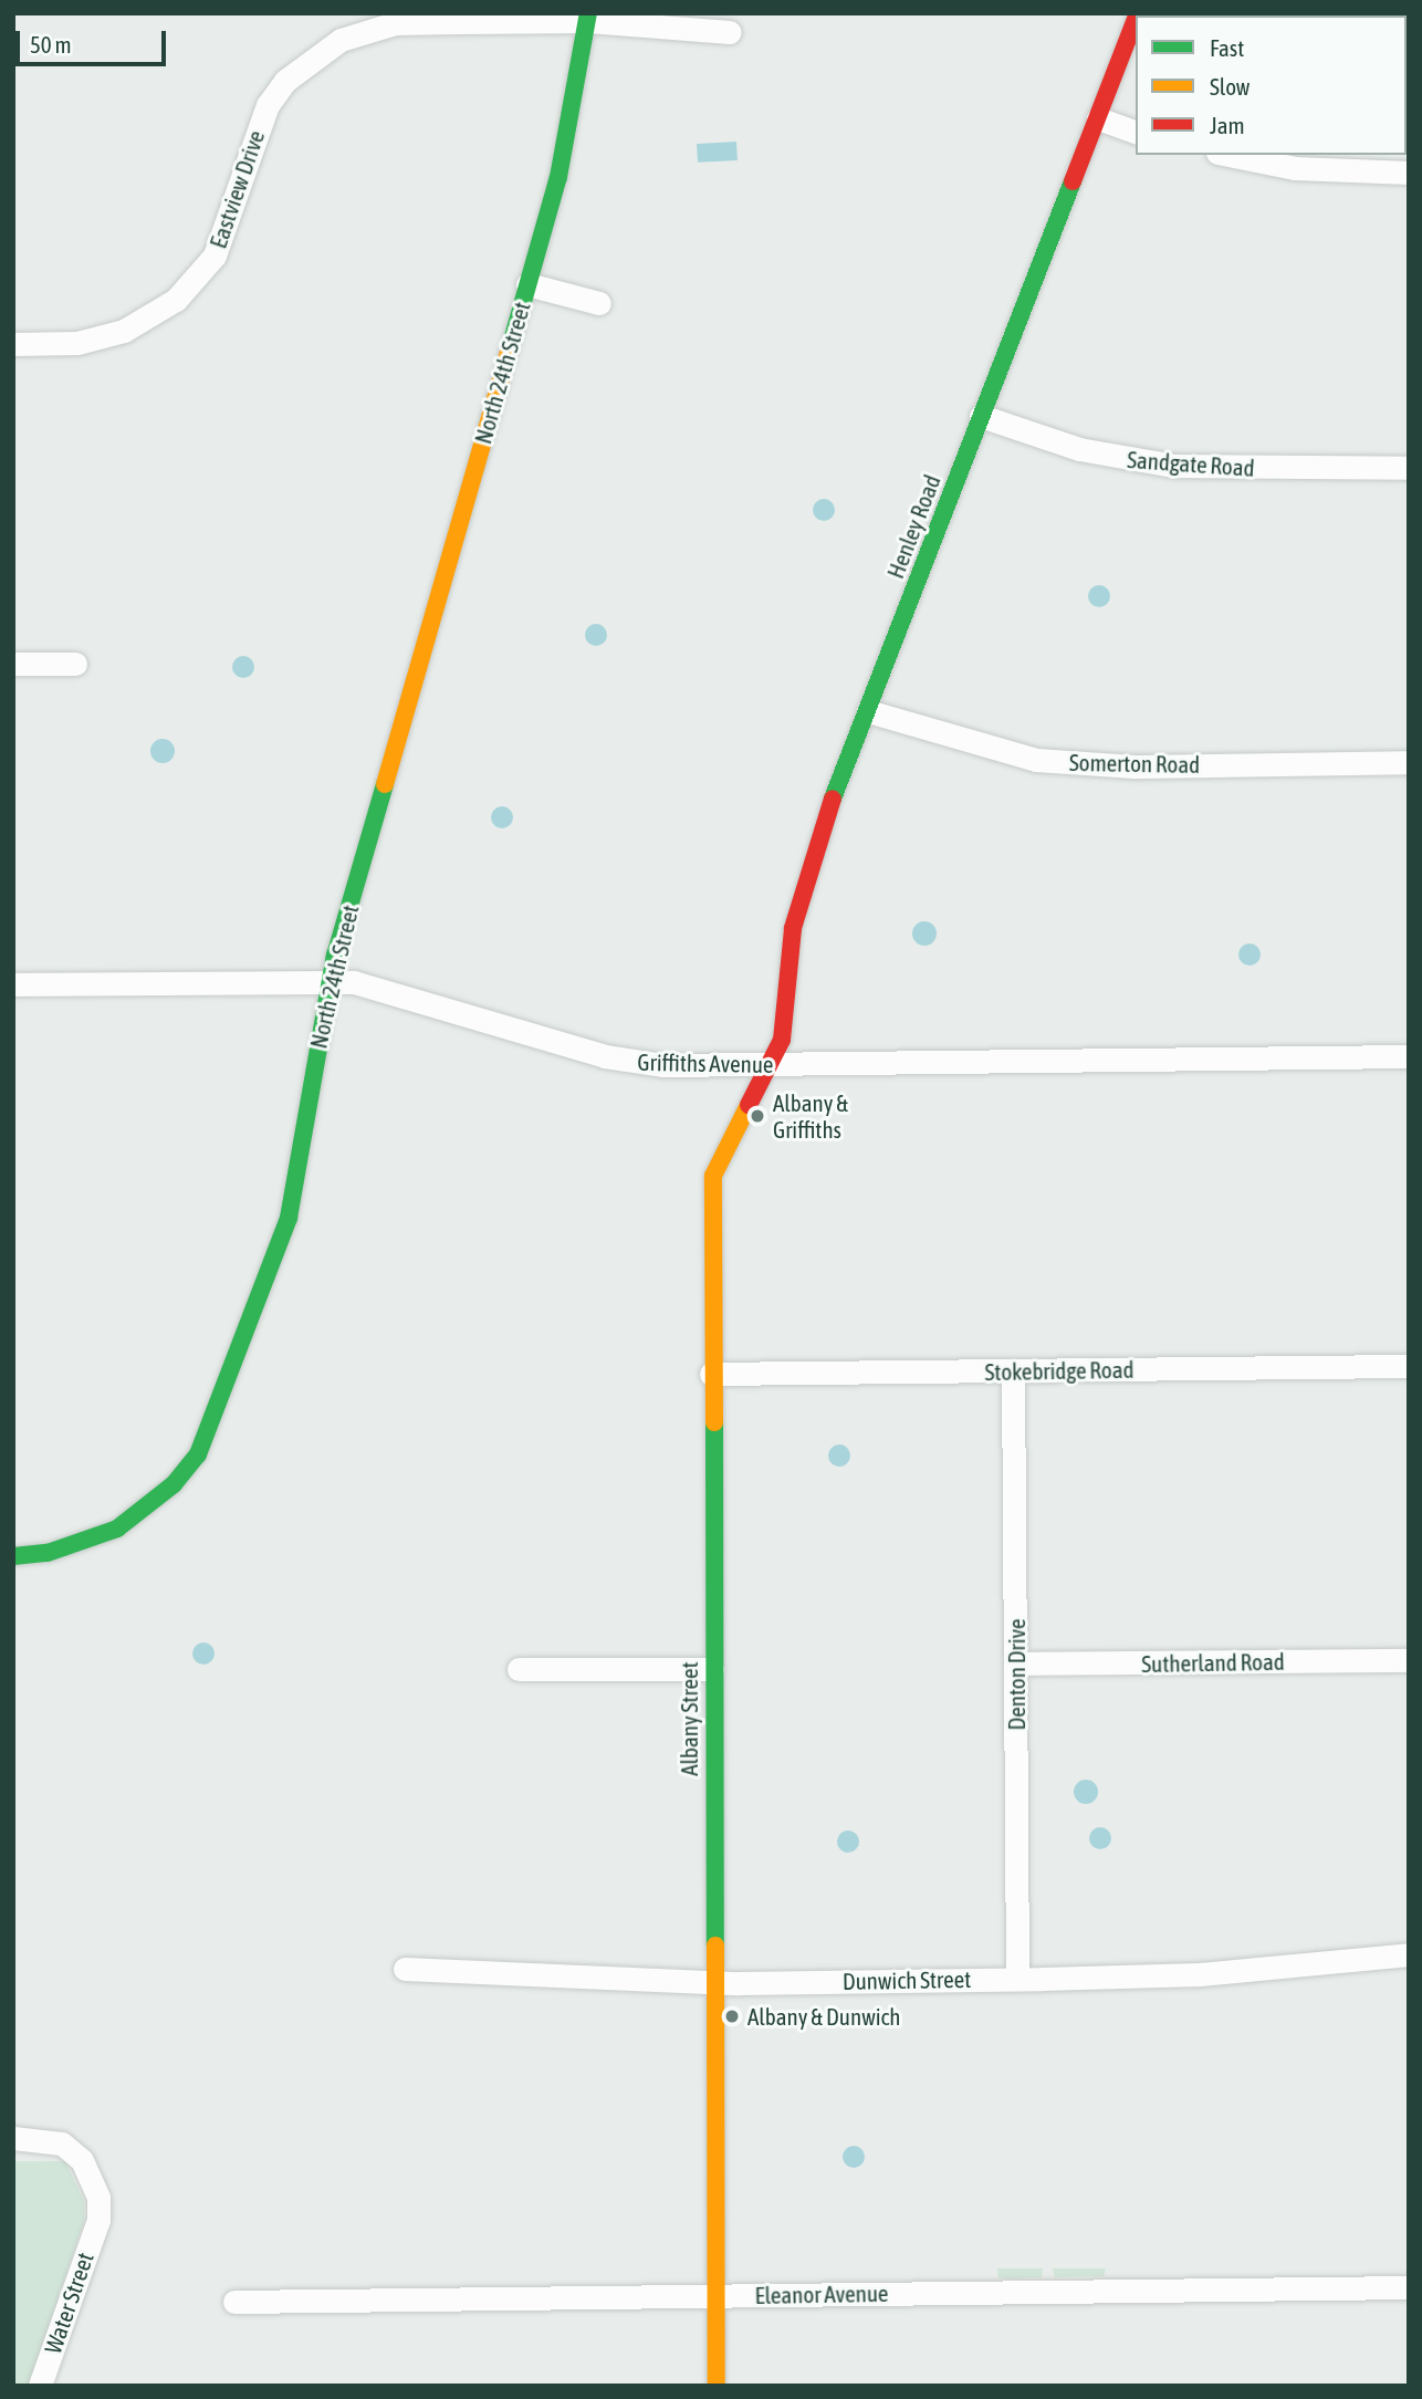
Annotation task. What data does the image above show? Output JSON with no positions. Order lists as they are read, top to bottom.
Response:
{
  "streets": {
    "street": [
      "Eastview Drive",
      "North 24th Street",
      "Sandgate Road",
      "Henley Road",
      "Somerton Road",
      "Griffiths Avenue",
      "Stokebridge Road",
      "Sutherland Road",
      "Denton Drive",
      "Albany Street",
      "Dunwich Street",
      "Eleanor Avenue",
      "Water Street"
    ]
  },
  "crossings": [
    ["Eastview Drive", "North 24th Street"],
    ["North 24th Street", "Griffiths Avenue"],
    ["Sandgate Road", "Henley Road"],
    ["Henley Road", "Somerton Road"],
    ["Henley Road", "Griffiths Avenue"],
    ["Henley Road", "Albany Street"],
    ["Griffiths Avenue", "Albany Street"],
    ["Stokebridge Road", "Denton Drive"],
    ["Stokebridge Road", "Albany Street"],
    ["Sutherland Road", "Denton Drive"],
    ["Denton Drive", "Dunwich Street"],
    ["Albany Street", "Dunwich Street"],
    ["Albany Street", "Eleanor Avenue"]
  ],
  "places": ["Albany & Griffiths", "Albany & Dunwich"],
  "legend": ["Fast", "Slow", "Jam"],
  "scale_bar": "50 m"
}
